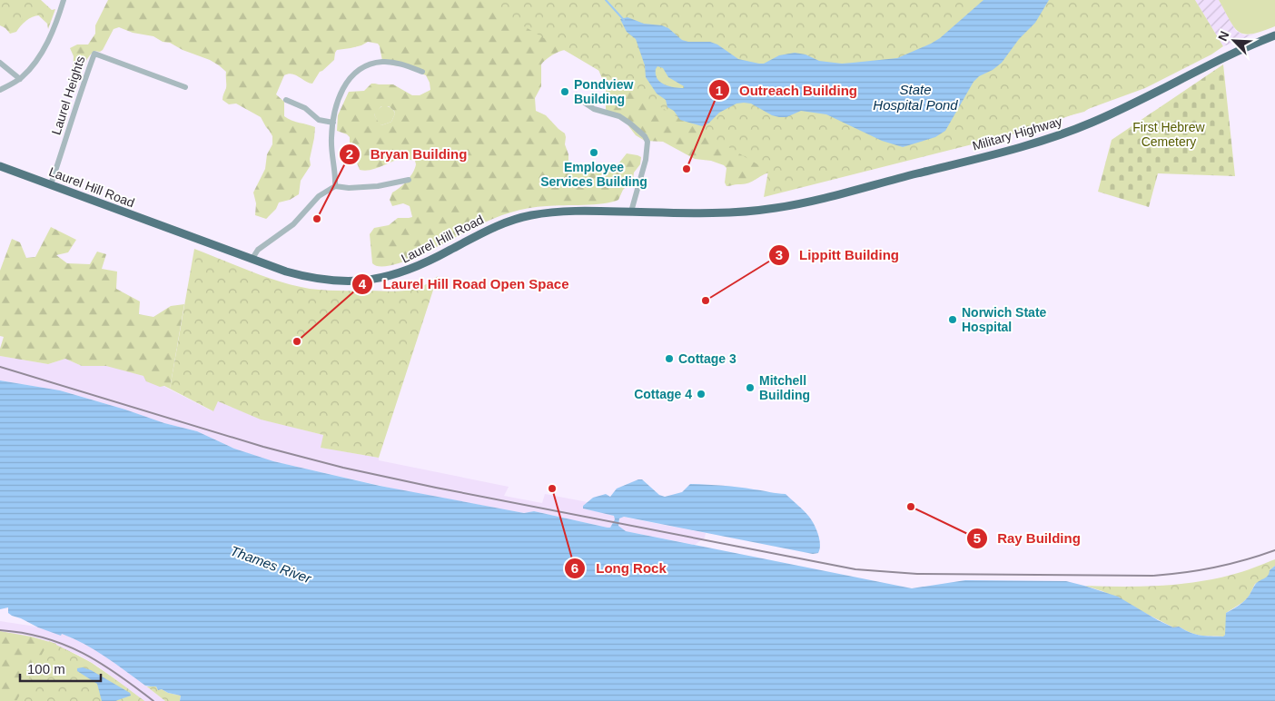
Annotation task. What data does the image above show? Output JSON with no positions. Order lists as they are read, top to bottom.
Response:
{
  "streets": {
    "highway": ["Military Highway", "Laurel Hill Road"],
    "street": ["Laurel Heights"]
  },
  "crossings": [
    ["Laurel Heights", "Laurel Hill Road"],
    ["Military Highway", "Laurel Hill Road"]
  ],
  "water": ["State Hospital Pond", "Thames River"],
  "parks": ["First Hebrew Cemetery"],
  "places": [
    "Pondview Building",
    "Employee Services Building",
    "Outreach Building",
    "Bryan Building",
    "Lippitt Building",
    "Norwich State Hospital",
    "Laurel Hill Road Open Space",
    "Cottage 3",
    "Mitchell Building",
    "Cottage 4",
    "Long Rock",
    "Ray Building"
  ],
  "scale_bar": "100 m",
  "north": "top left"
}
